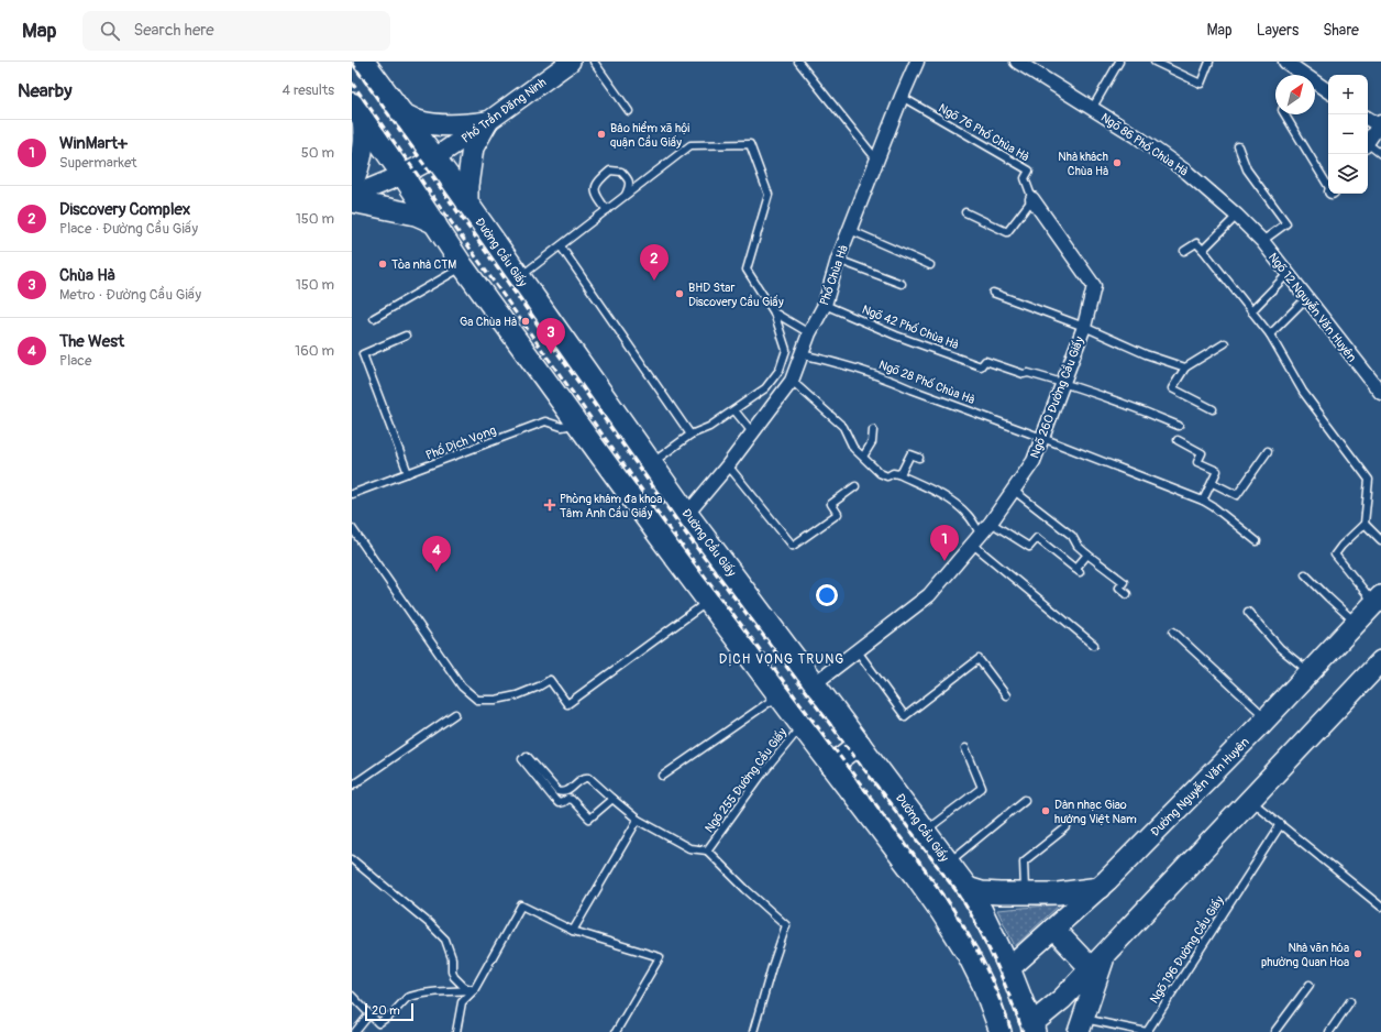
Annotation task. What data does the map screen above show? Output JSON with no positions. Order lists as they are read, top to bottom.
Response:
{
  "streets": {
    "main road": ["Đường Cầu Giấy", "Đường Nguyễn Văn Huyên"],
    "street": [
      "Phố Trần Đăng Ninh",
      "Ngõ 86 Phố Chùa Hà",
      "Phố Chùa Hà",
      "Ngõ 12 Nguyễn Văn Huyên",
      "Ngõ 260 Đường Cầu Giấy"
    ],
    "lane": [
      "Ngõ 76 Phố Chùa Hà",
      "Ngõ 42 Phố Chùa Hà",
      "Ngõ 28 Phố Chùa Hà",
      "Phố Dịch Vọng",
      "Ngõ 255 Đường Cầu Giấy",
      "Ngõ 196 Đường Cầu Giấy"
    ]
  },
  "crossings": [
    ["Phố Trần Đăng Ninh", "Đường Cầu Giấy"],
    ["Ngõ 76 Phố Chùa Hà", "Phố Chùa Hà"],
    ["Ngõ 76 Phố Chùa Hà", "Ngõ 260 Đường Cầu Giấy"],
    ["Ngõ 86 Phố Chùa Hà", "Ngõ 12 Nguyễn Văn Huyên"],
    ["Đường Cầu Giấy", "Phố Chùa Hà"],
    ["Đường Cầu Giấy", "Ngõ 260 Đường Cầu Giấy"],
    ["Đường Cầu Giấy", "Đường Nguyễn Văn Huyên"],
    ["Phố Chùa Hà", "Ngõ 42 Phố Chùa Hà"],
    ["Phố Chùa Hà", "Ngõ 28 Phố Chùa Hà"],
    ["Ngõ 42 Phố Chùa Hà", "Ngõ 260 Đường Cầu Giấy"],
    ["Ngõ 28 Phố Chùa Hà", "Ngõ 260 Đường Cầu Giấy"]
  ],
  "districts": ["DỊCH VỌNG TRUNG"],
  "places": {
    "other": [
      "Bảo hiểm xã hội quận Cầu Giấy",
      "Nhà khách Chùa Hà",
      "Tòa nhà CTM",
      "BHD Star Discovery Cầu Giấy",
      "Ga Chùa Hà",
      "Dàn nhạc Giao hưởng Việt Nam",
      "Nhà văn hóa phường Quan Hoa"
    ],
    "health": ["Phòng khám đa khoa Tâm Anh Cầu Giấy"]
  },
  "scale_bar": "20 m",
  "north": "top right",
  "page": {
    "header": "Map",
    "search": "Search here",
    "nav": ["Map", "Layers", "Share"],
    "heading": ["Nearby", "4 results"],
    "map_buttons": ["+", "−"],
    "list": [
      {
        "mark": "1",
        "name": "WinMart+",
        "note": "Supermarket",
        "value": "50 m"
      },
      {
        "mark": "2",
        "name": "Discovery Complex",
        "note": "Place · Đường Cầu Giấy",
        "value": "150 m"
      },
      {
        "mark": "3",
        "name": "Chùa Hà",
        "note": "Metro · Đường Cầu Giấy",
        "value": "150 m"
      },
      {
        "mark": "4",
        "name": "The West",
        "note": "Place",
        "value": "160 m"
      }
    ],
    "pins": [
      "2",
      "3",
      "1",
      "4"
    ],
    "scale": "20 m"
  }
}
